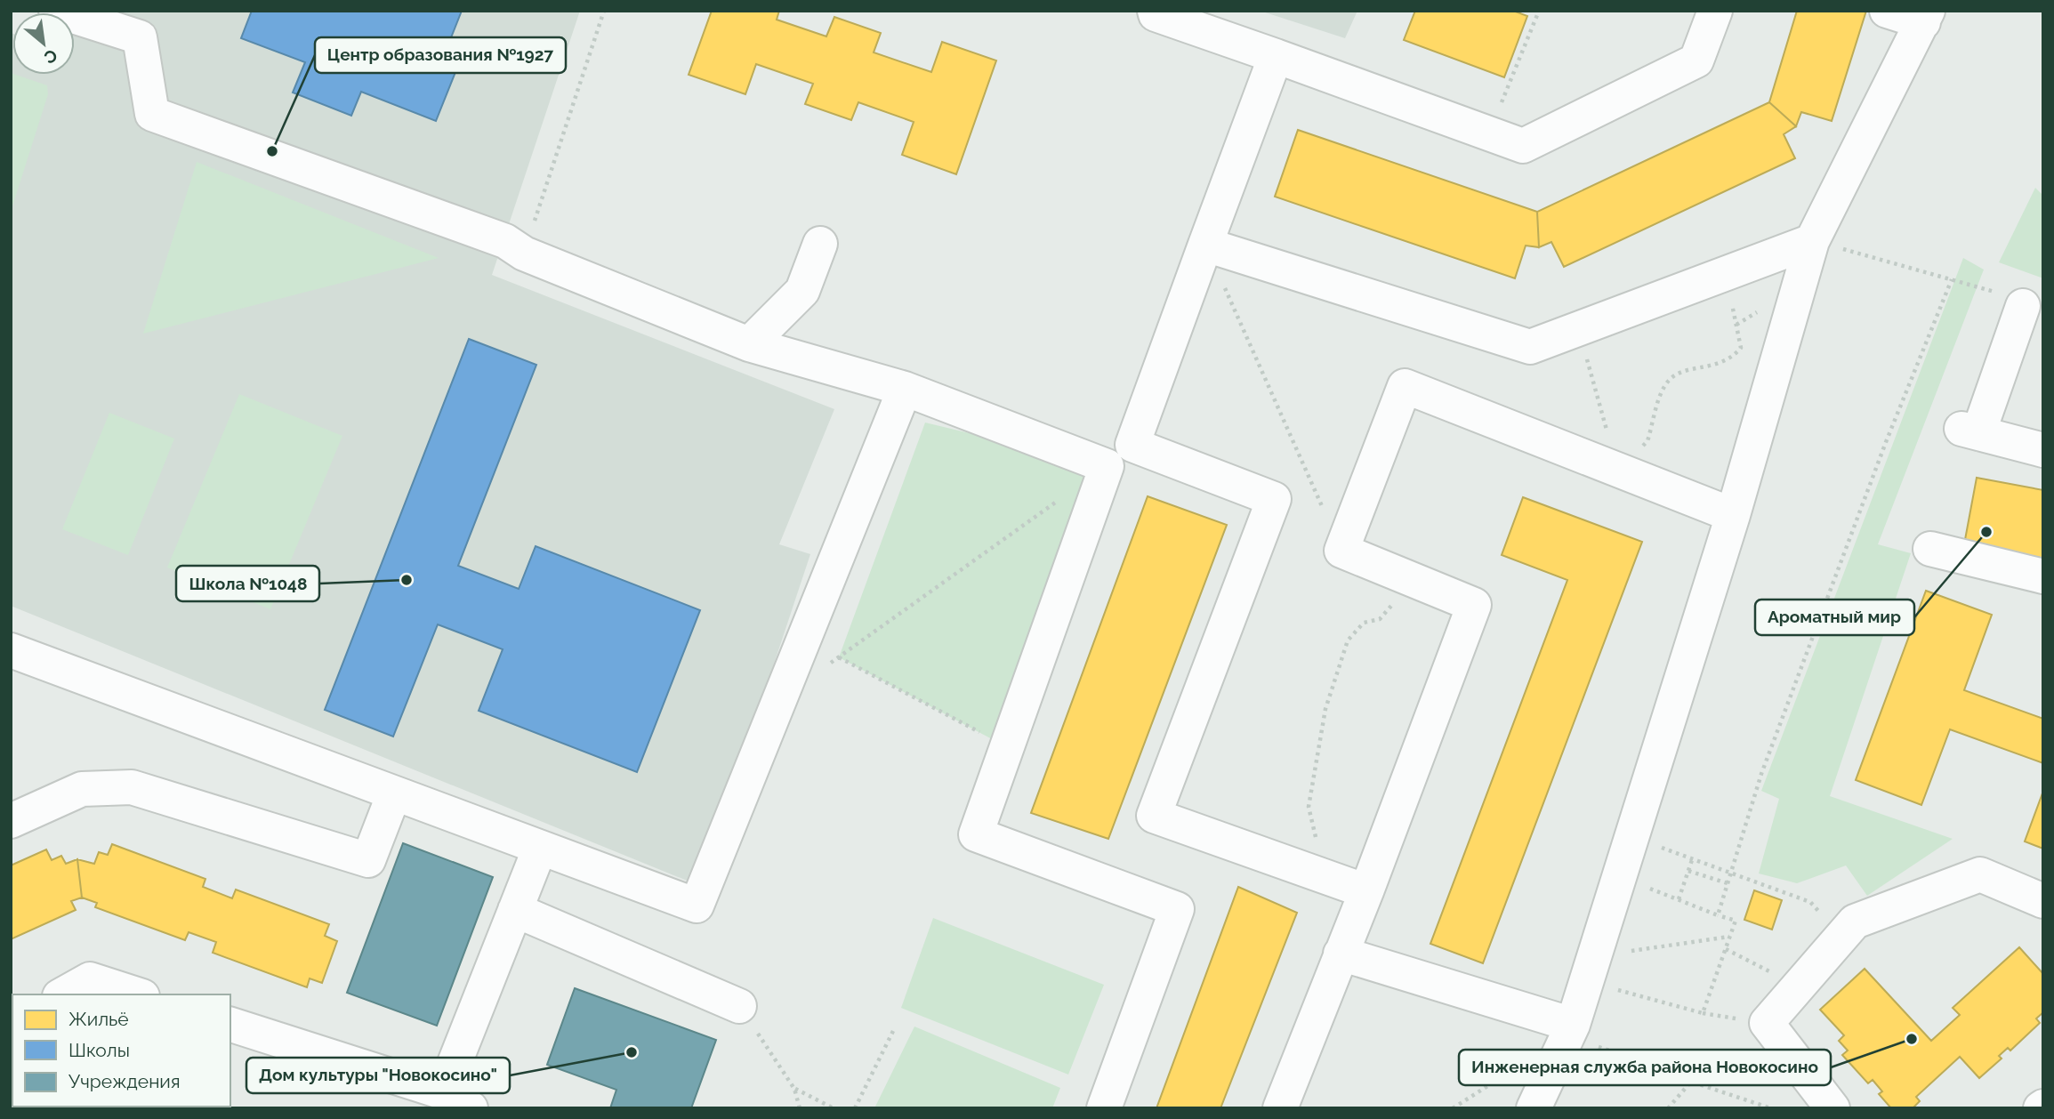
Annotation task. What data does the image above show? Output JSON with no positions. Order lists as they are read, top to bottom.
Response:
{
  "places": [
    "Центр образования №1927",
    "Ароматный мир",
    "Школа №1048",
    "Инженерная служба района Новокосино",
    "Дом культуры \"Новокосино\""
  ],
  "legend": ["Жильё", "Школы", "Учреждения"],
  "north": "bottom right"
}
